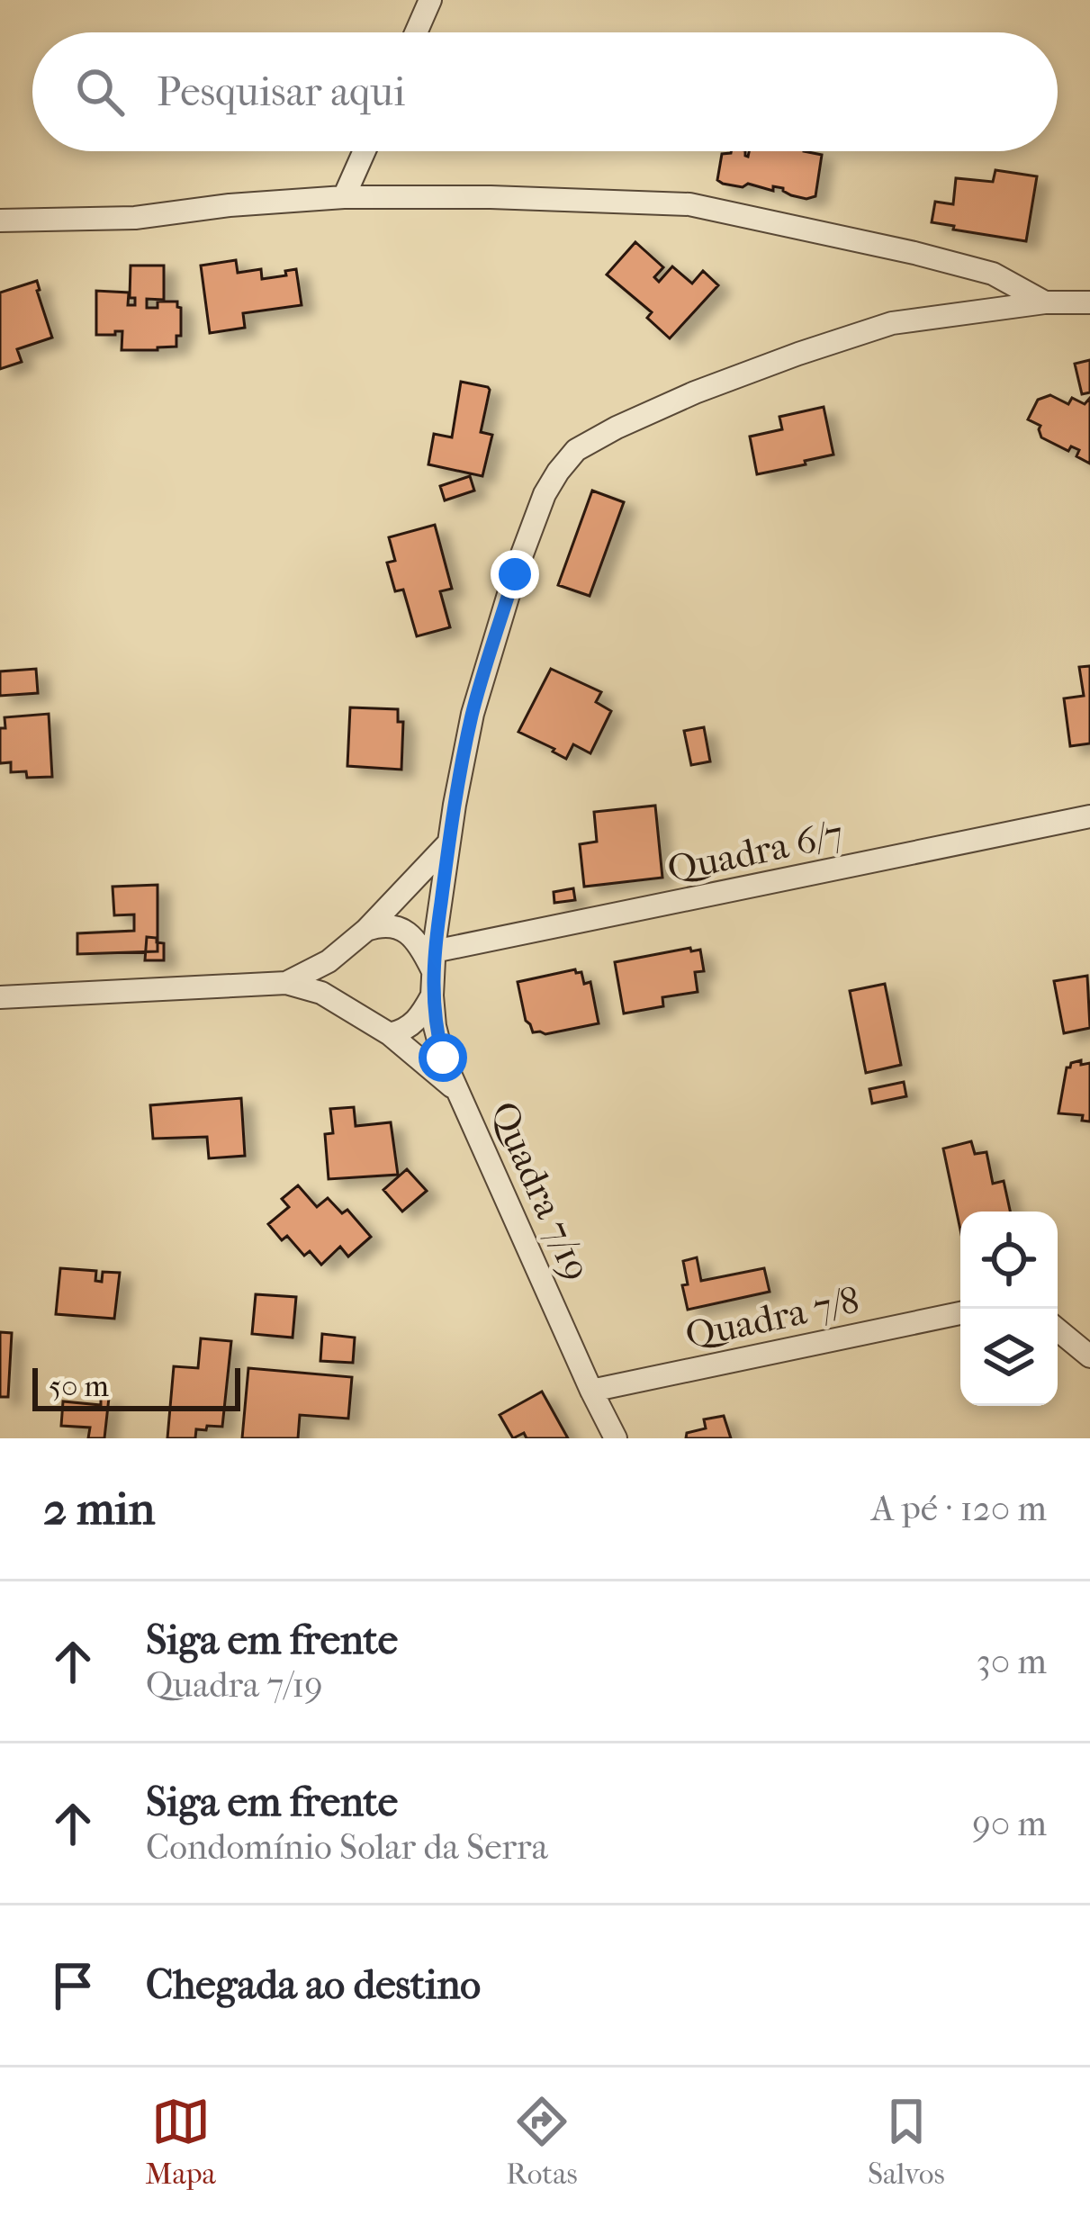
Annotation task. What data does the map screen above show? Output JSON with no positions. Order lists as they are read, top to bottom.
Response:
{
  "streets": {
    "street": ["Quadra 6/7", "Quadra 7/19", "Quadra 7/8"]
  },
  "crossings": [
    ["Quadra 6/7", "Quadra 7/19"],
    ["Quadra 7/19", "Quadra 7/8"]
  ],
  "scale_bar": "50 m",
  "page": {
    "search": "Pesquisar aqui",
    "scale": "50 m",
    "heading": ["2 min", "A pé · 120 m"],
    "list": [
      ["Siga em frente", "Quadra 7/19", "30 m"],
      ["Siga em frente", "Condomínio Solar da Serra", "90 m"],
      "Chegada ao destino"
    ],
    "nav": ["Mapa", "Rotas", "Salvos"]
  }
}
